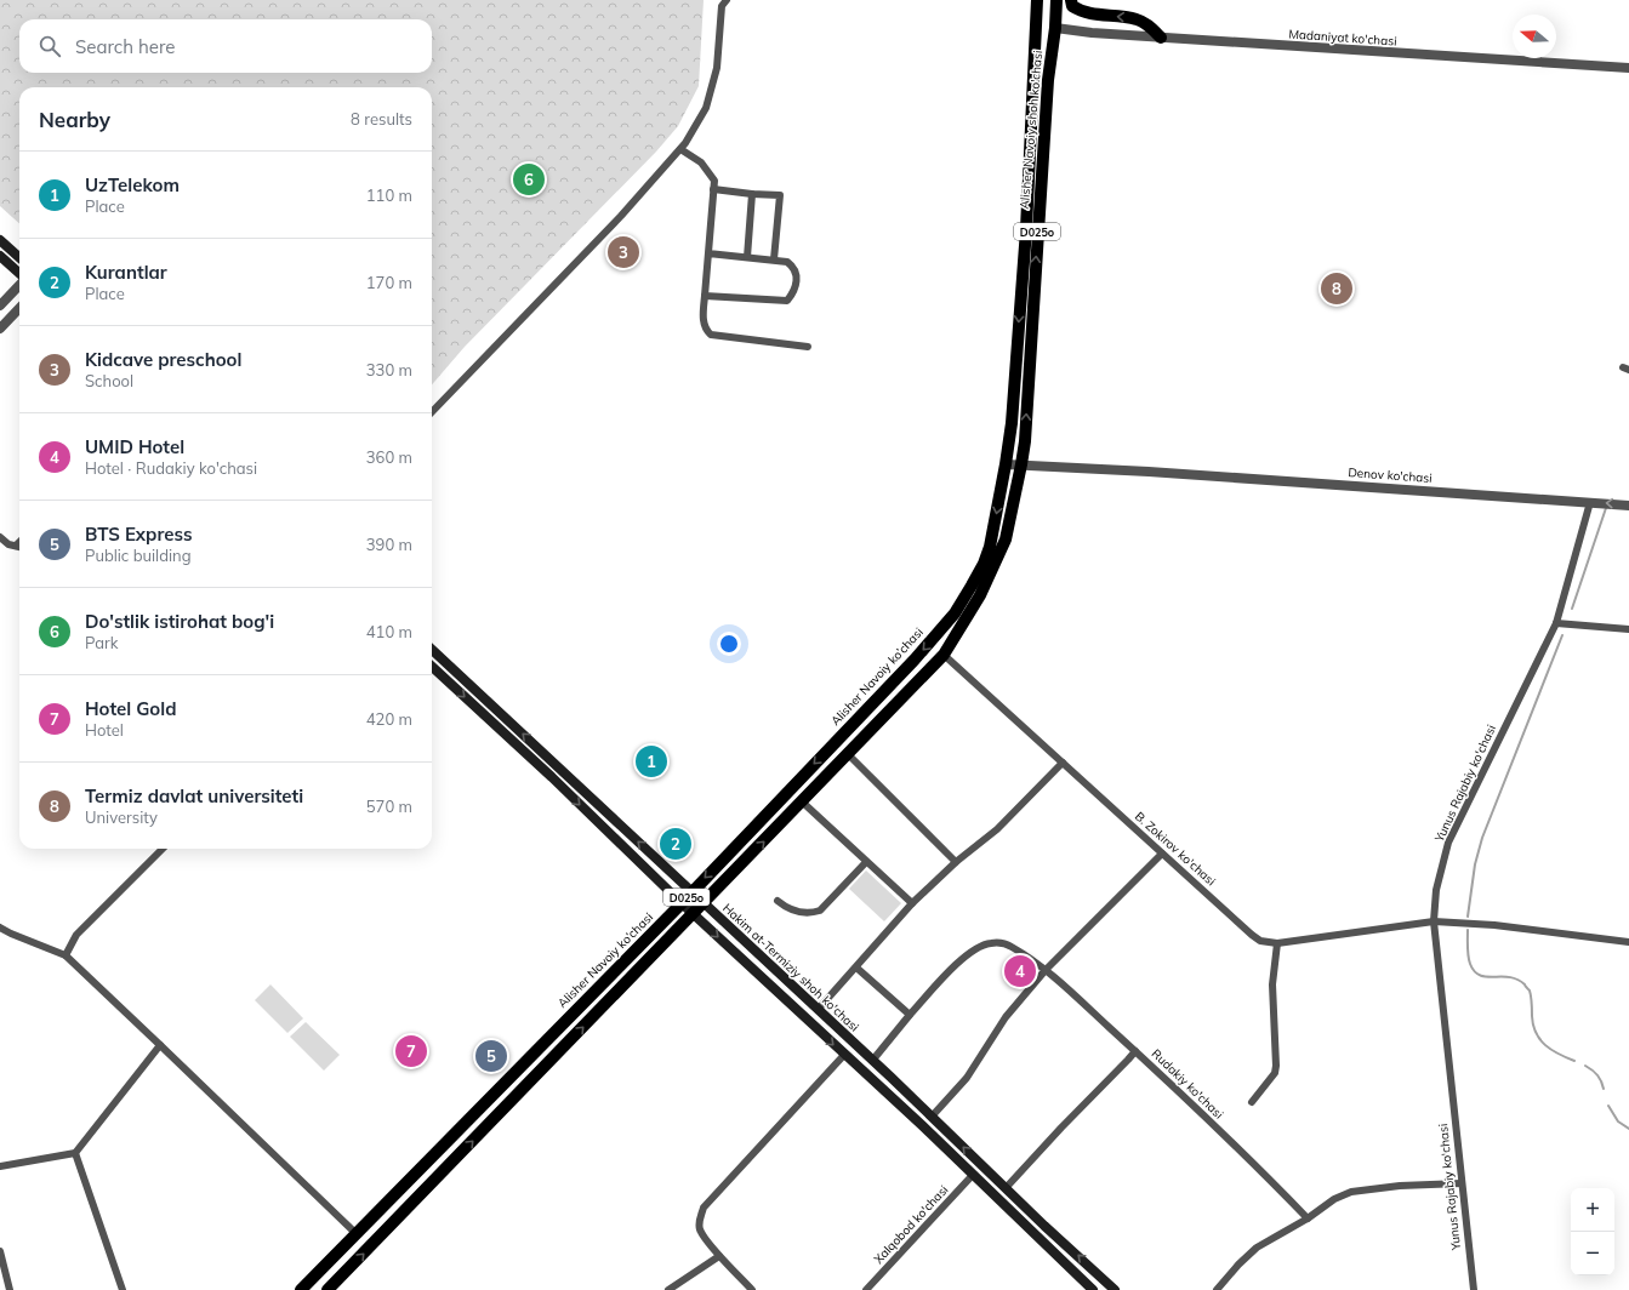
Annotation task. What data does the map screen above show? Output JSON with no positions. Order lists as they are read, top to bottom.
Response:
{
  "streets": {
    "main road": [
      "Alisher Navoiy shoh ko'chasi",
      "D025o",
      "Alisher Navoiy ko’chasi",
      "Hakim at-Termiziy shoh ko'chasi"
    ],
    "street": [
      "Madaniyat ko'chasi",
      "Denov ko'chasi",
      "Yunus Rajabiy ko'chasi",
      "B. Zokirov ko'chasi",
      "Rudakiy ko'chasi",
      "Xalqobod ko'chasi"
    ]
  },
  "crossings": [
    ["Madaniyat ko'chasi", "Alisher Navoiy shoh ko'chasi"],
    ["Alisher Navoiy shoh ko'chasi", "Denov ko'chasi"],
    ["Alisher Navoiy shoh ko'chasi", "Alisher Navoiy ko’chasi"],
    ["Denov ko'chasi", "Alisher Navoiy ko’chasi"],
    ["Denov ko'chasi", "Yunus Rajabiy ko'chasi"],
    ["Alisher Navoiy ko’chasi", "Hakim at-Termiziy shoh ko'chasi"],
    ["Yunus Rajabiy ko'chasi", "B. Zokirov ko'chasi"],
    ["Hakim at-Termiziy shoh ko'chasi", "Rudakiy ko'chasi"]
  ],
  "north": "left",
  "page": {
    "search": "Search here",
    "heading": ["Nearby", "8 results"],
    "list": [
      {
        "mark": "1",
        "name": "UzTelekom",
        "note": "Place",
        "value": "110 m"
      },
      {
        "mark": "2",
        "name": "Kurantlar",
        "note": "Place",
        "value": "170 m"
      },
      {
        "mark": "3",
        "name": "Kidcave preschool",
        "note": "School",
        "value": "330 m"
      },
      {
        "mark": "4",
        "name": "UMID Hotel",
        "note": "Hotel · Rudakiy ko'chasi",
        "value": "360 m"
      },
      {
        "mark": "5",
        "name": "BTS Express",
        "note": "Public building",
        "value": "390 m"
      },
      {
        "mark": "6",
        "name": "Do'stlik istirohat bog'i",
        "note": "Park",
        "value": "410 m"
      },
      {
        "mark": "7",
        "name": "Hotel Gold",
        "note": "Hotel",
        "value": "420 m"
      },
      {
        "mark": "8",
        "name": "Termiz davlat universiteti",
        "note": "University",
        "value": "570 m"
      }
    ],
    "pins": [
      "6",
      "3",
      "8",
      "1",
      "2",
      "4",
      "7",
      "5"
    ],
    "map_buttons": ["+", "−"]
  }
}
